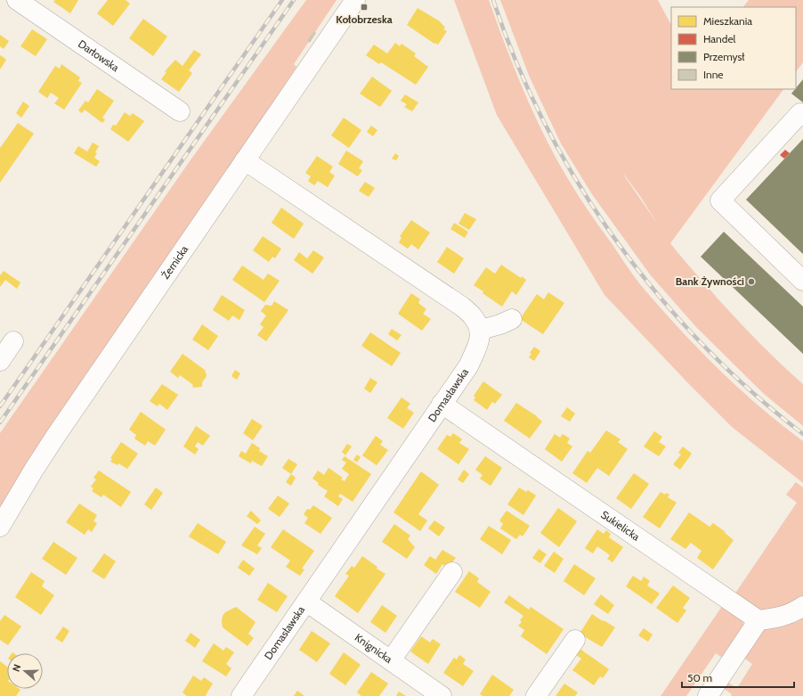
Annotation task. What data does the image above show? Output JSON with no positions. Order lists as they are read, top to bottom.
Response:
{
  "streets": {
    "street": [
      "Darłowska",
      "Żernicka",
      "Domasławska",
      "Sukielicka",
      "Knignicka"
    ]
  },
  "crossings": [
    ["Domasławska", "Sukielicka"],
    ["Domasławska", "Knignicka"]
  ],
  "places": {
    "transit": ["Kołobrzeska"],
    "other": ["Bank Żywności"]
  },
  "legend": [
    "Mieszkania",
    "Handel",
    "Przemysł",
    "Inne"
  ],
  "scale_bar": "50 m",
  "north": "left"
}
